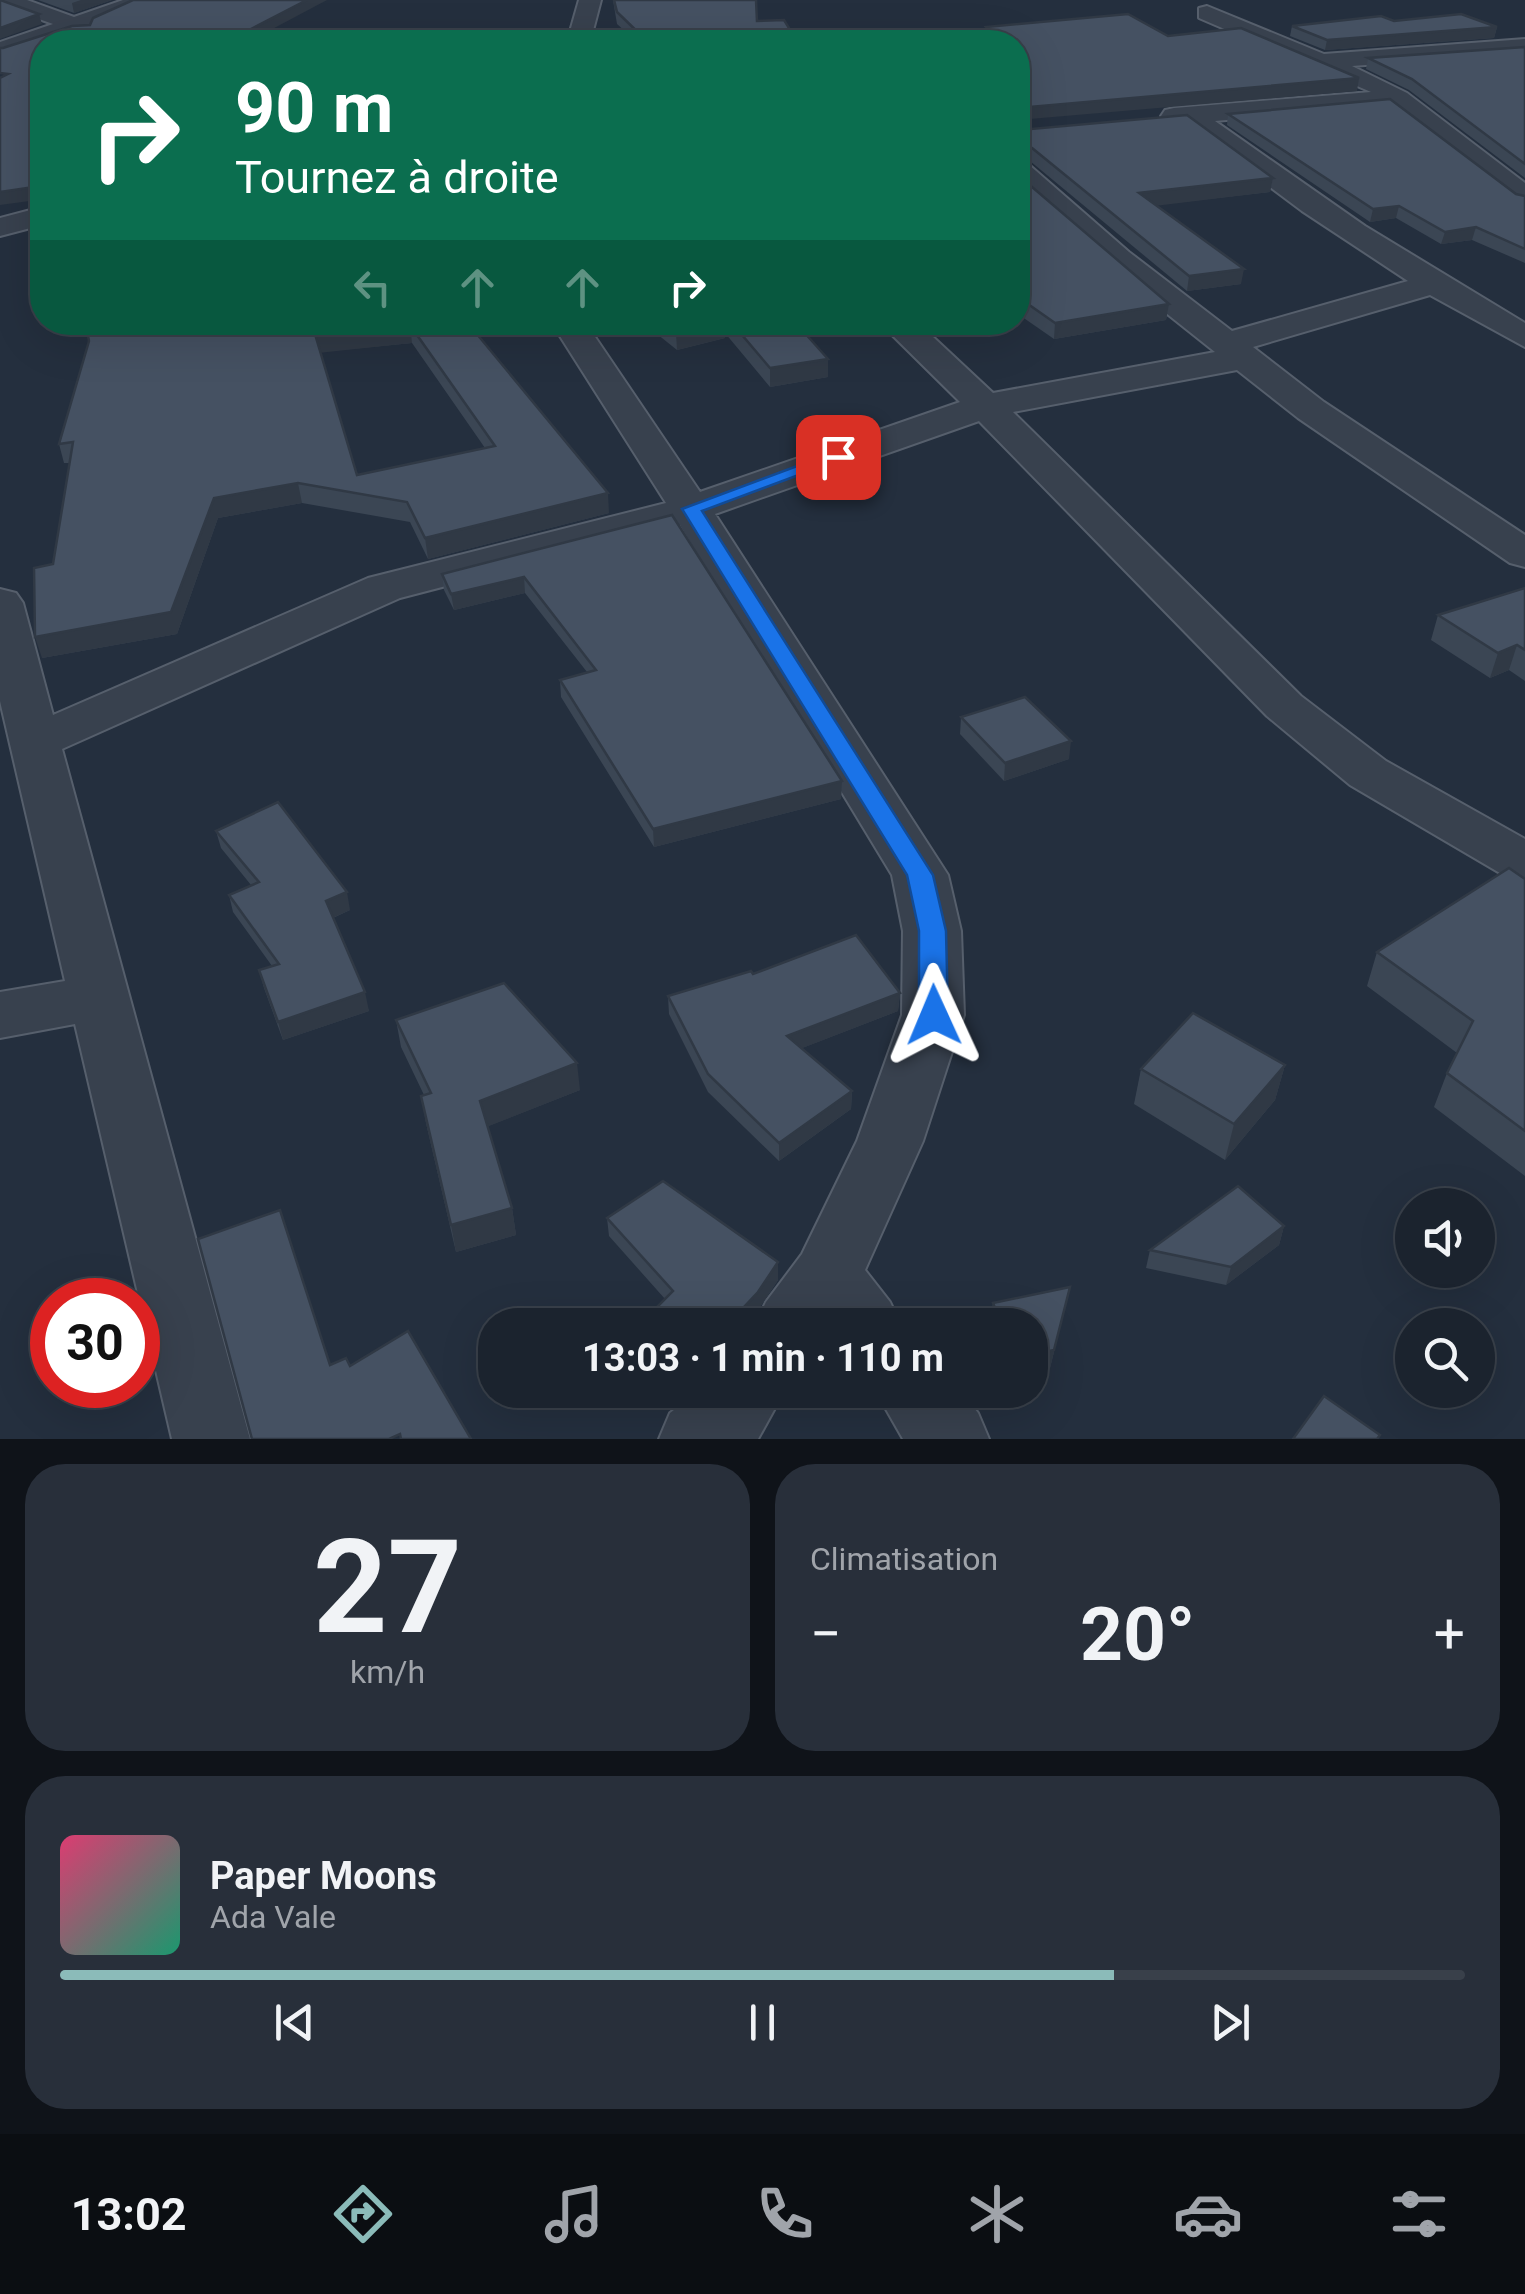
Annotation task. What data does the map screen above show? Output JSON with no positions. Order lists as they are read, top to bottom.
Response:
{
  "page": {
    "turn": ["90 m", "Tournez à droite"],
    "limit": "30",
    "trip": "13:03 · 1 min · 110 m",
    "tile": [
      ["27", "km/h"],
      "Climatisation"
    ],
    "heat": ["−", "20°", "+"],
    "song": ["Paper Moons", "Ada Vale"],
    "tabs": "13:02"
  }
}
